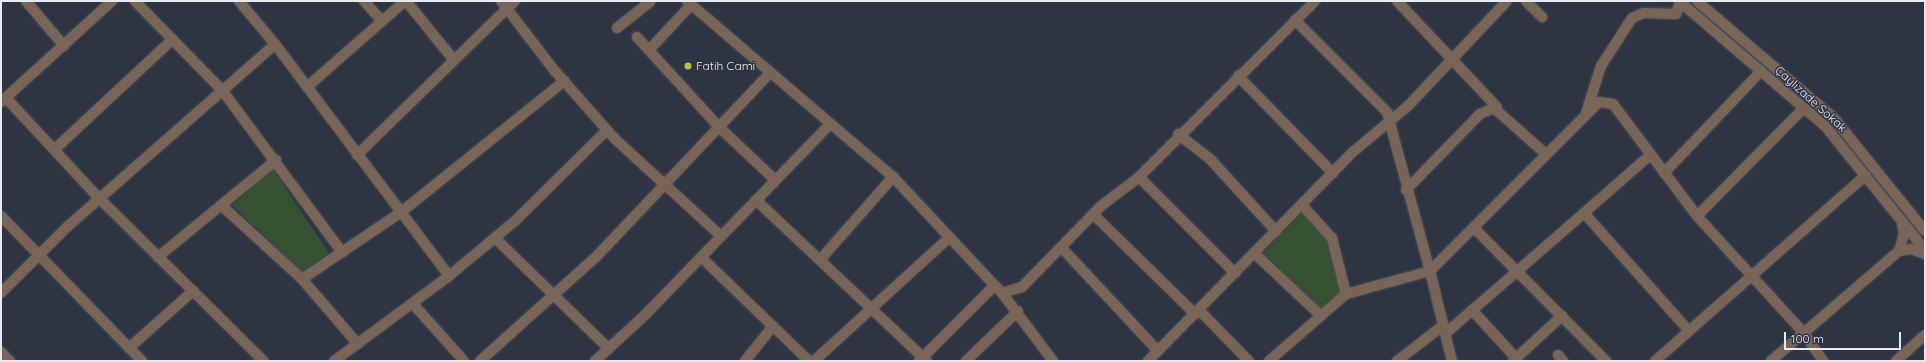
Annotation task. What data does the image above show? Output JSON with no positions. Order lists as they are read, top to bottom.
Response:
{
  "streets": {
    "street": ["Çaylızade Sokak"]
  },
  "places": ["Fatih Cami"],
  "scale_bar": "100 m"
}
